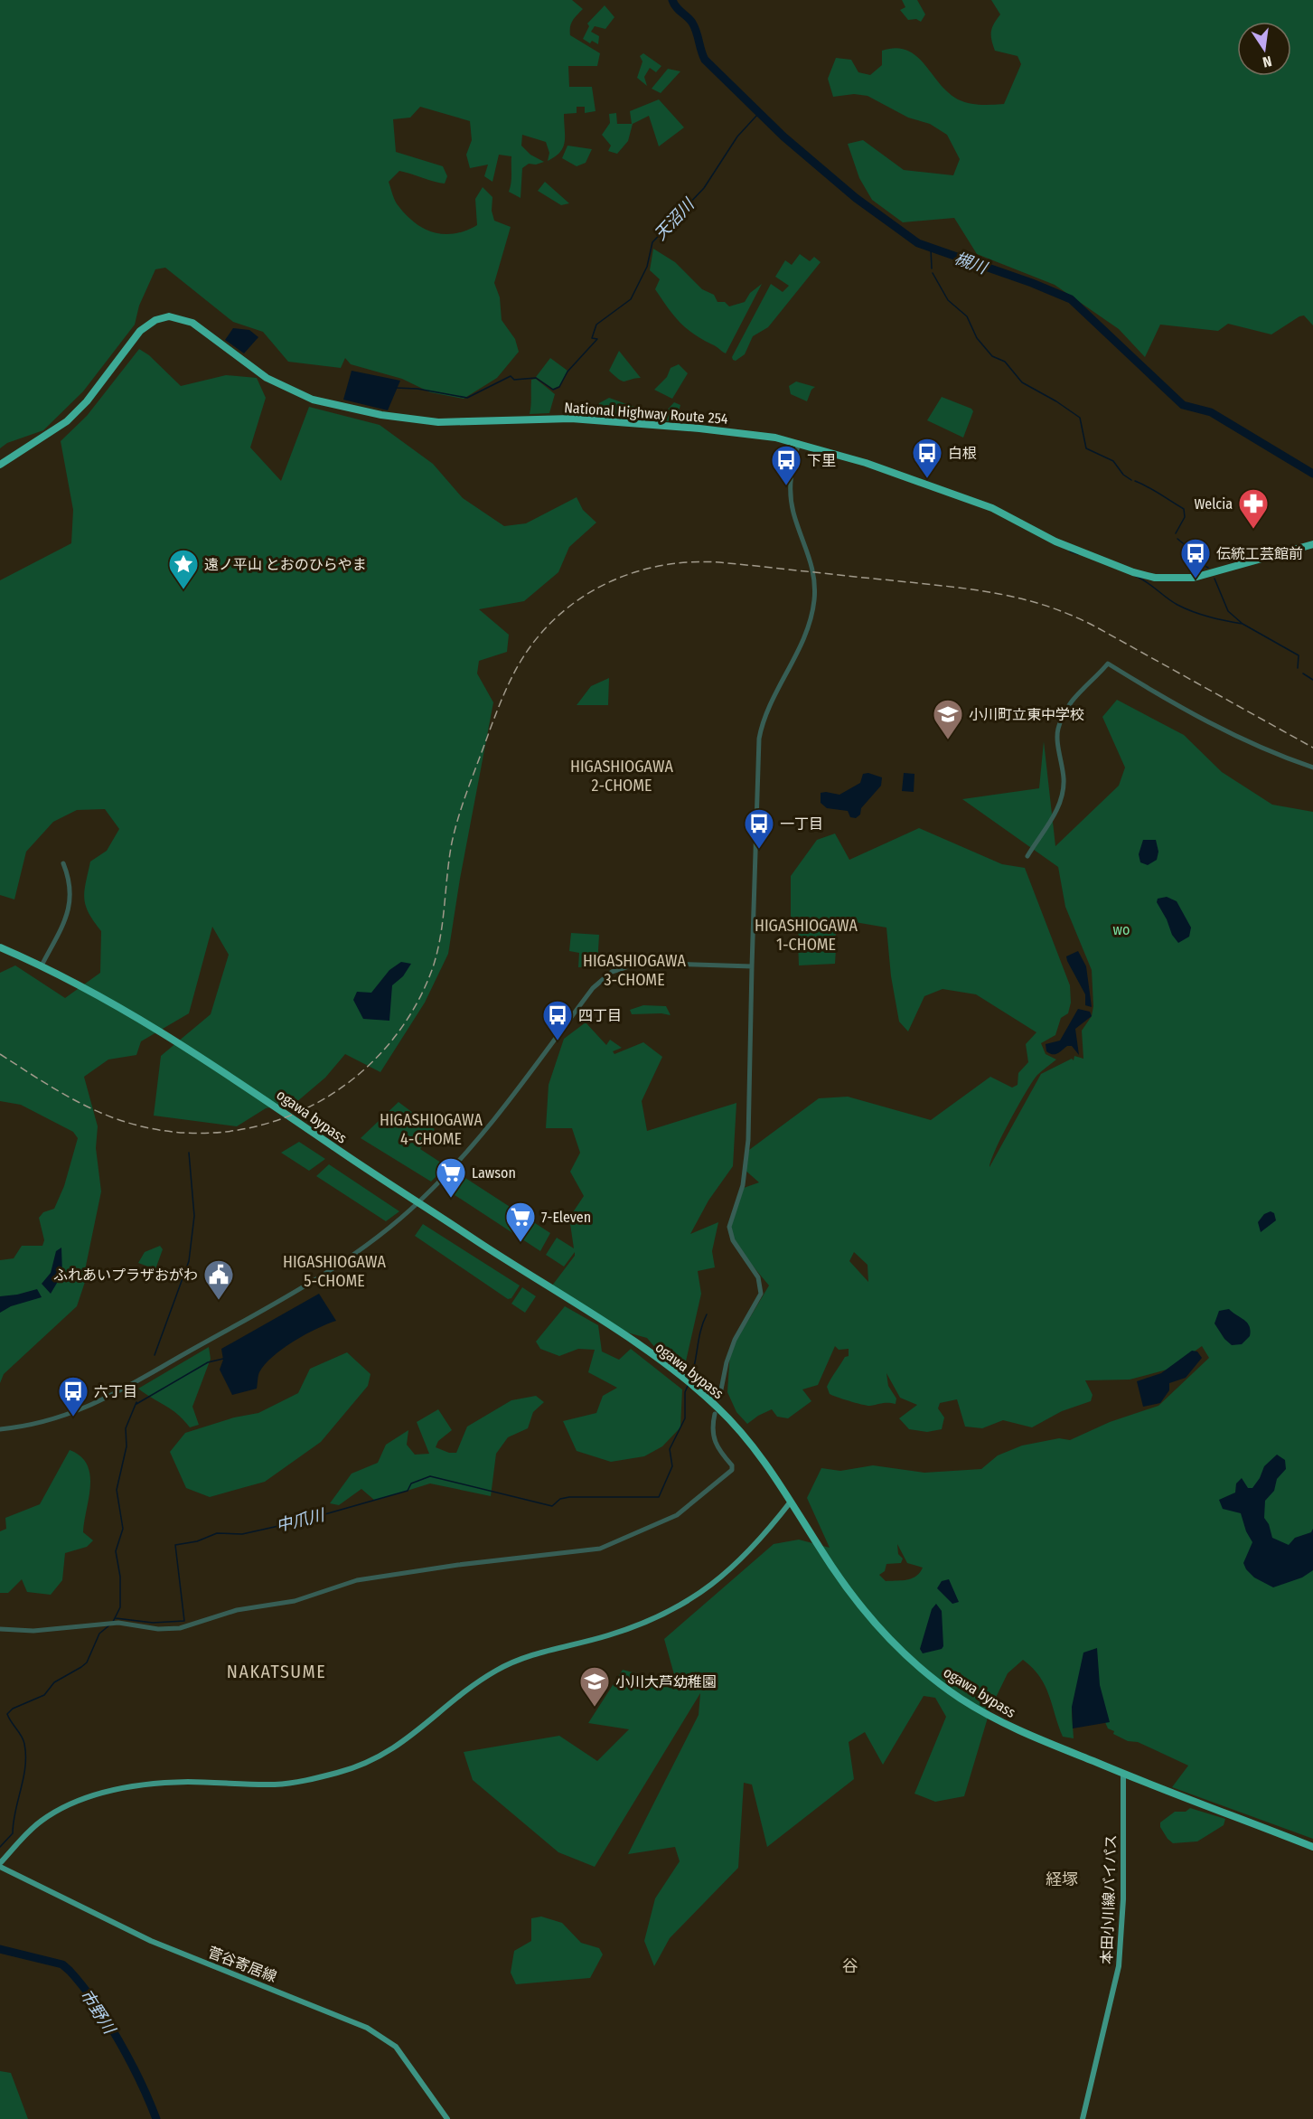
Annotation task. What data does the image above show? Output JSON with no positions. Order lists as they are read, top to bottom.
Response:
{
  "streets": {
    "highway": ["National Highway Route 254", "ogawa bypass"],
    "main road": ["本田小川線バイパス", "菅谷寄居線"]
  },
  "crossings": [
    ["ogawa bypass", "本田小川線バイパス"]
  ],
  "districts": [
    "HIGASHIOGAWA 2-CHOME",
    "HIGASHIOGAWA 1-CHOME",
    "HIGASHIOGAWA 3-CHOME",
    "HIGASHIOGAWA 4-CHOME",
    "HIGASHIOGAWA 5-CHOME",
    "NAKATSUME",
    "経塚",
    "谷"
  ],
  "water": [
    "天沼川",
    "槻川",
    "中爪川",
    "市野川"
  ],
  "parks": ["wo"],
  "places": {
    "bus stop": [
      "白根",
      "下里",
      "伝統工芸館前",
      "一丁目",
      "四丁目",
      "六丁目"
    ],
    "pharmacy": ["Welcia"],
    "place": ["遠ノ平山 とおのひらやま"],
    "school or university": ["小川町立東中学校", "小川大芦幼稚園"],
    "supermarket": ["Lawson", "7-Eleven"],
    "public building": ["ふれあいプラザおがわ"]
  },
  "north": "bottom"
}
